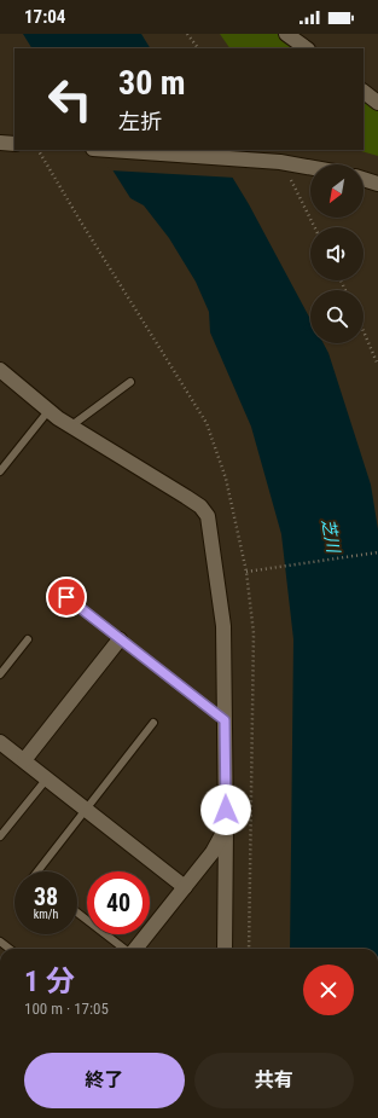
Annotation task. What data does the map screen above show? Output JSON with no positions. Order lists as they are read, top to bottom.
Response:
{
  "water": ["芝川"],
  "north": "bottom left",
  "page": {
    "status": "17:04",
    "turn": ["30 m", "左折"],
    "speed": "38 km/h",
    "limit": "40",
    "heading": ["1 分", "100 m · 17:05"],
    "buttons": ["終了", "共有"]
  }
}
